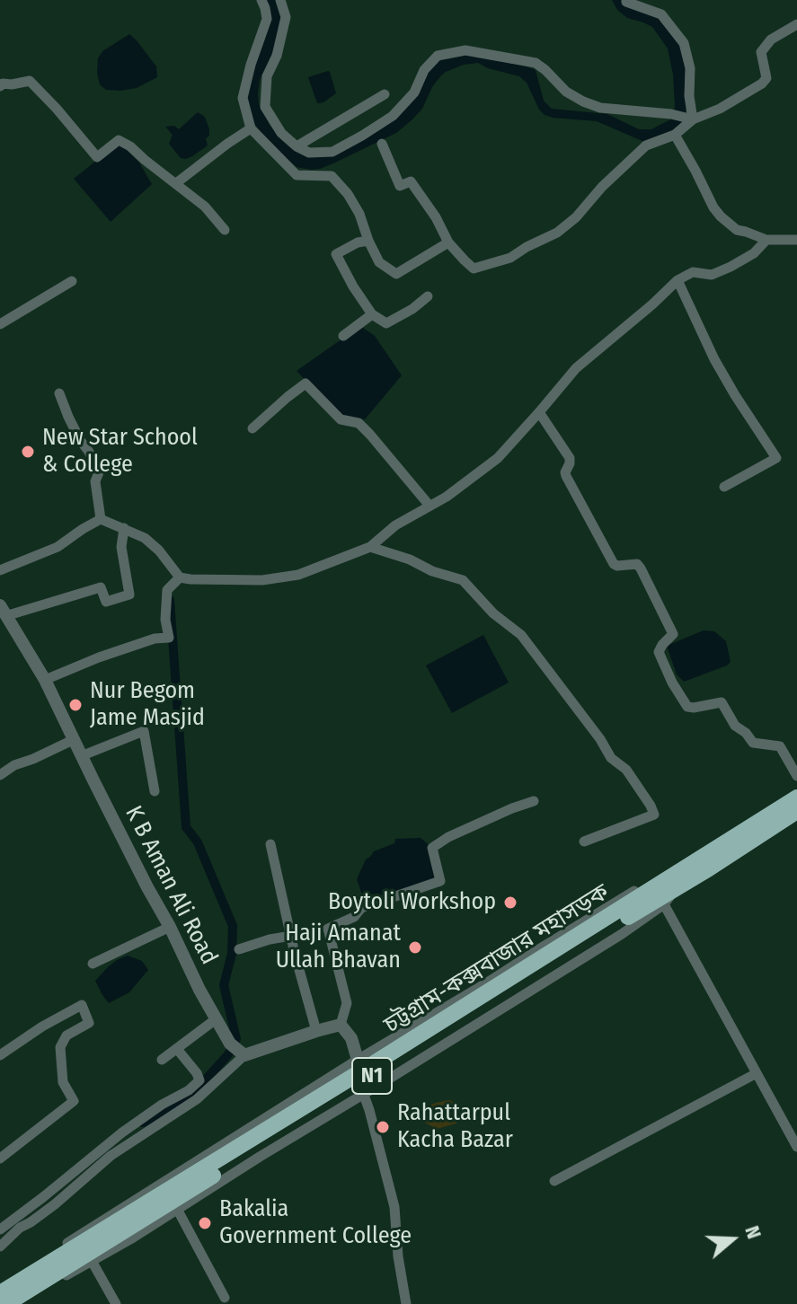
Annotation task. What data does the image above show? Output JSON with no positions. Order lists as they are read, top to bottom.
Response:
{
  "streets": {
    "highway": ["চট্টগ্রাম-কক্সবাজার মহাসড়ক", "N1"],
    "street": ["K B Aman Ali Road"]
  },
  "places": [
    "New Star School & College",
    "Nur Begom Jame Masjid",
    "Boytoli Workshop",
    "Haji Amanat Ullah Bhavan",
    "Rahattarpul Kacha Bazar",
    "Bakalia Government College"
  ],
  "north": "right"
}
